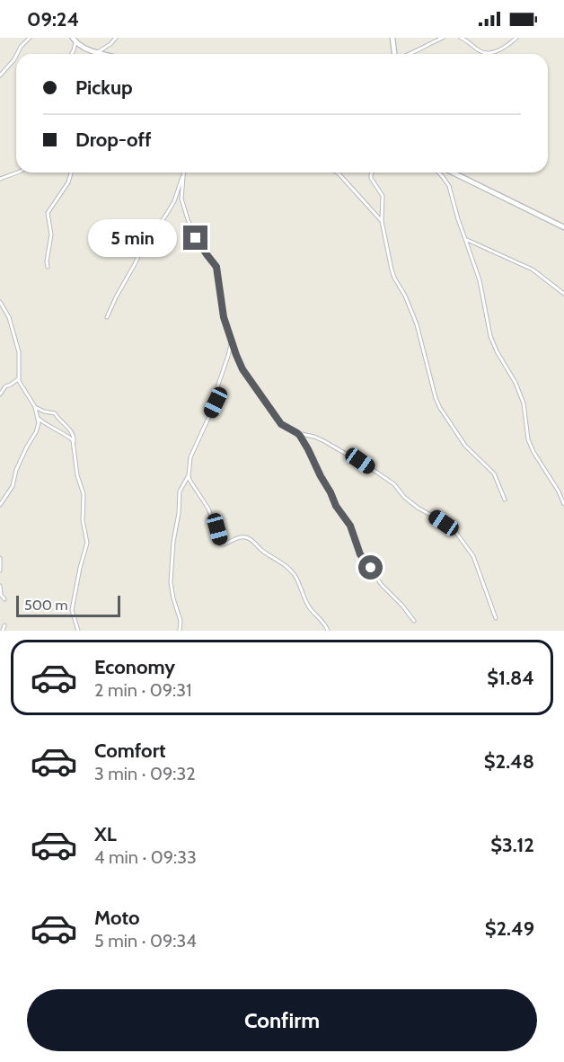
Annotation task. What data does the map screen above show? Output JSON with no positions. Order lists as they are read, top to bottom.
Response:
{
  "scale_bar": "500 m",
  "page": {
    "status": "09:24",
    "banner": ["Pickup", "Drop-off"],
    "bubble": "5 min",
    "scale": "500 m",
    "list": [
      {
        "name": "Economy",
        "note": "2 min · 09:31",
        "value": "$1.84"
      },
      {
        "name": "Comfort",
        "note": "3 min · 09:32",
        "value": "$2.48"
      },
      {
        "name": "XL",
        "note": "4 min · 09:33",
        "value": "$3.12"
      },
      {
        "name": "Moto",
        "note": "5 min · 09:34",
        "value": "$2.49"
      }
    ],
    "buttons": "Confirm"
  }
}
